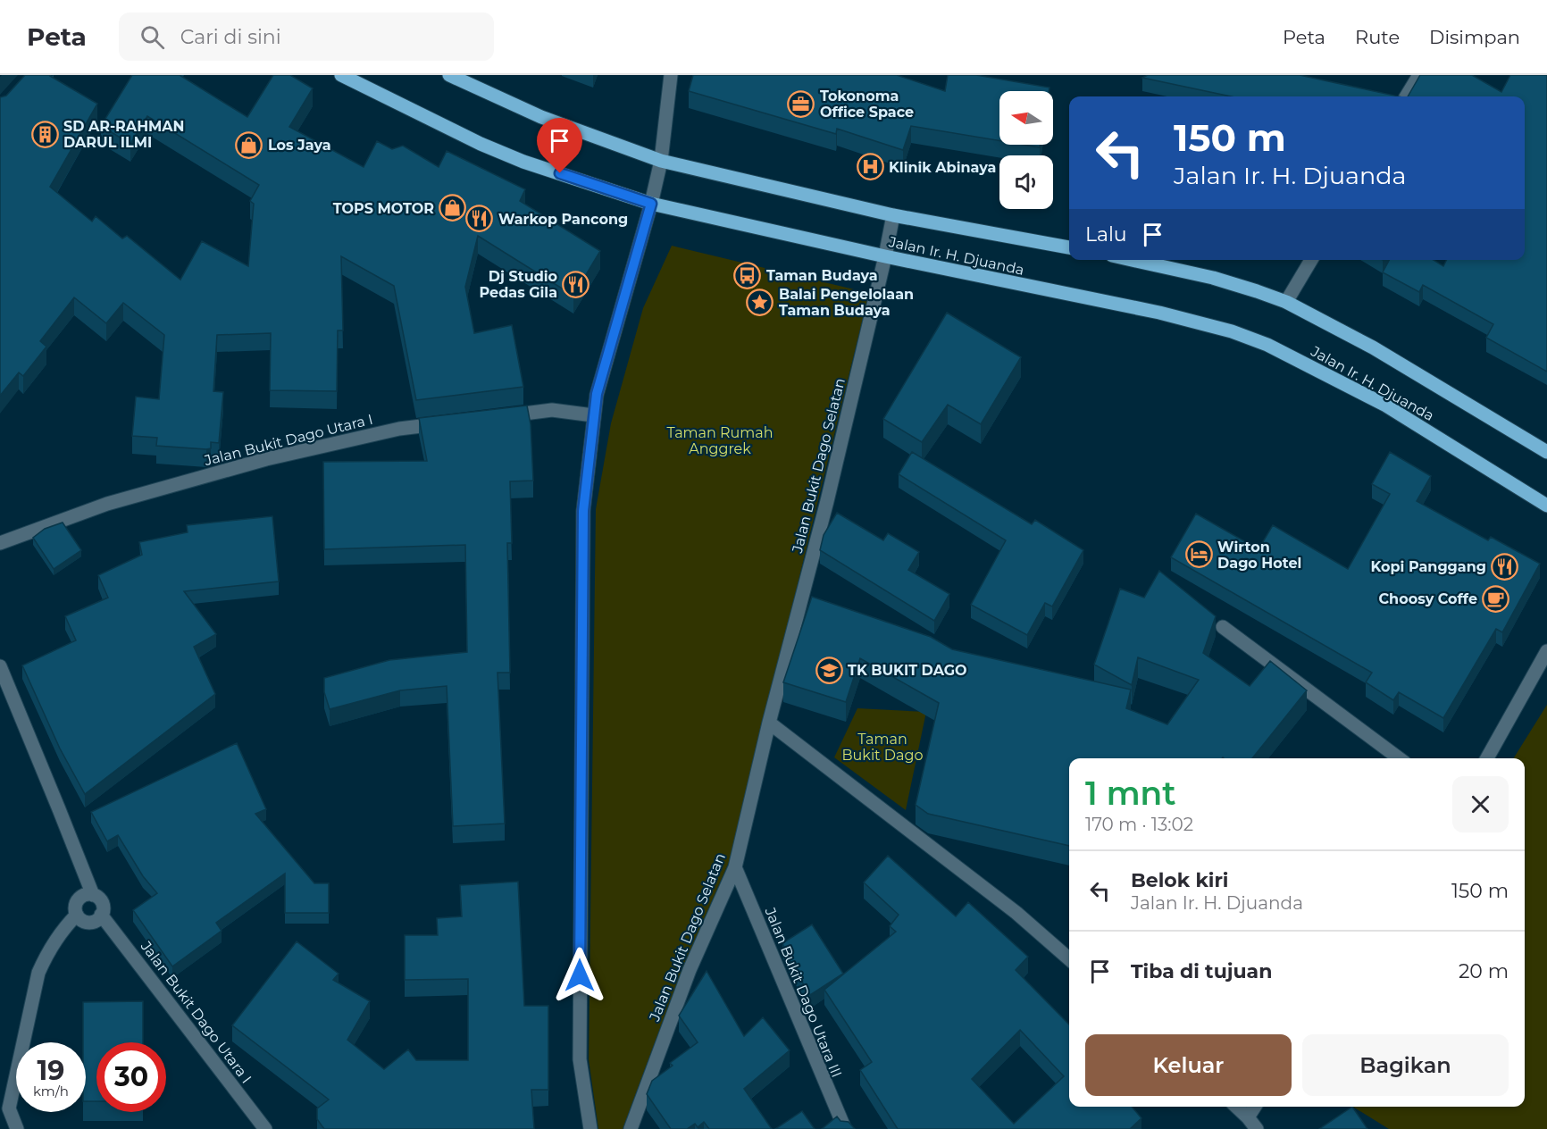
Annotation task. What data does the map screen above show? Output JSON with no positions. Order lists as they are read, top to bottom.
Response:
{
  "streets": {
    "main road": ["Jalan Ir. H. Djuanda"],
    "street": ["Jalan Bukit Dago Utara I", "Jalan Bukit Dago Selatan", "Jalan Bukit Dago Utara III"]
  },
  "crossings": [
    ["Jalan Ir. H. Djuanda", "Jalan Bukit Dago Selatan"],
    ["Jalan Bukit Dago Selatan", "Jalan Bukit Dago Utara III"]
  ],
  "parks": ["Taman Rumah Anggrek", "Taman Bukit Dago"],
  "places": {
    "office": ["Tokonoma Office Space"],
    "building": ["SD AR-RAHMAN DARUL ILMI"],
    "shop": ["Los Jaya", "TOPS MOTOR"],
    "hospital": ["Klinik Abinaya"],
    "restaurant": ["Warkop Pancong", "Dj Studio Pedas Gila", "Kopi Panggang"],
    "bus stop": ["Taman Budaya"],
    "place": ["Balai Pengelolaan Taman Budaya"],
    "hotel": ["Wirton Dago Hotel"],
    "cafe": ["Choosy Coffe"],
    "school or university": ["TK BUKIT DAGO"]
  },
  "north": "left",
  "page": {
    "header": "Peta",
    "search": "Cari di sini",
    "nav": ["Peta", "Rute", "Disimpan"],
    "turn": ["150 m", "Jalan Ir. H. Djuanda"],
    "then": "Lalu",
    "heading": ["1 mnt", "170 m · 13:02"],
    "list": [
      {
        "name": "Belok kiri",
        "note": "Jalan Ir. H. Djuanda",
        "value": "150 m"
      },
      {
        "name": "Tiba di tujuan",
        "value": "20 m"
      }
    ],
    "buttons": ["Keluar", "Bagikan"],
    "speed": "19 km/h",
    "limit": "30"
  }
}
